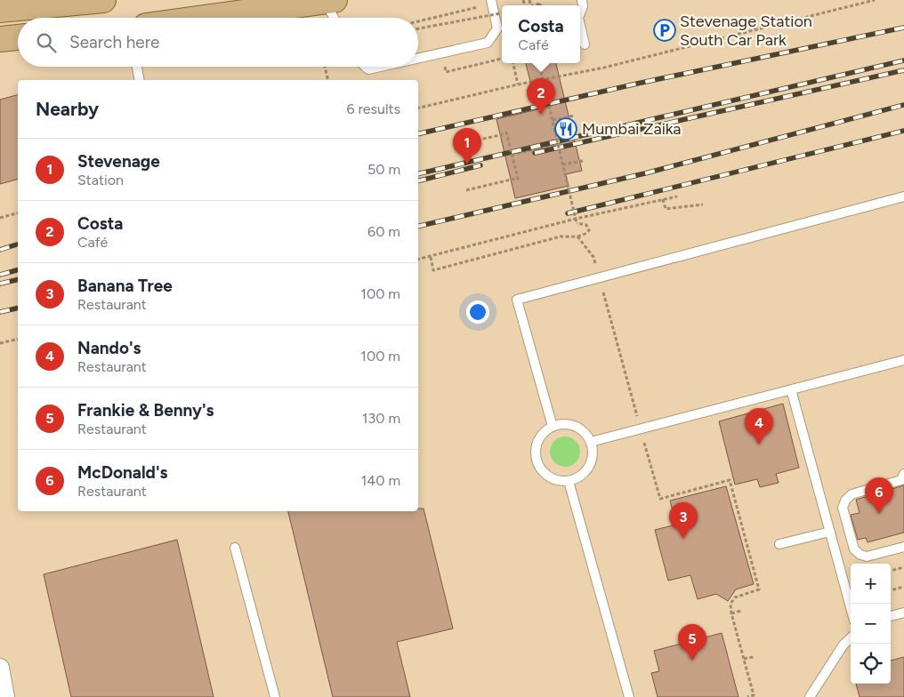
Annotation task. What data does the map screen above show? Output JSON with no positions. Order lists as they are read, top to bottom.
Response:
{
  "places": {
    "parking": ["Stevenage Station South Car Park"],
    "restaurant": ["Mumbai Zaika"]
  },
  "page": {
    "popup": ["Costa", "Café"],
    "search": "Search here",
    "pins": [
      "2",
      "1",
      "4",
      "6",
      "3",
      "5"
    ],
    "heading": ["Nearby", "6 results"],
    "list": [
      {
        "mark": "1",
        "name": "Stevenage",
        "note": "Station",
        "value": "50 m"
      },
      {
        "mark": "2",
        "name": "Costa",
        "note": "Café",
        "value": "60 m"
      },
      {
        "mark": "3",
        "name": "Banana Tree",
        "note": "Restaurant",
        "value": "100 m"
      },
      {
        "mark": "4",
        "name": "Nando's",
        "note": "Restaurant",
        "value": "100 m"
      },
      {
        "mark": "5",
        "name": "Frankie & Benny's",
        "note": "Restaurant",
        "value": "130 m"
      },
      {
        "mark": "6",
        "name": "McDonald's",
        "note": "Restaurant",
        "value": "140 m"
      }
    ],
    "map_buttons": ["+", "−"]
  }
}
